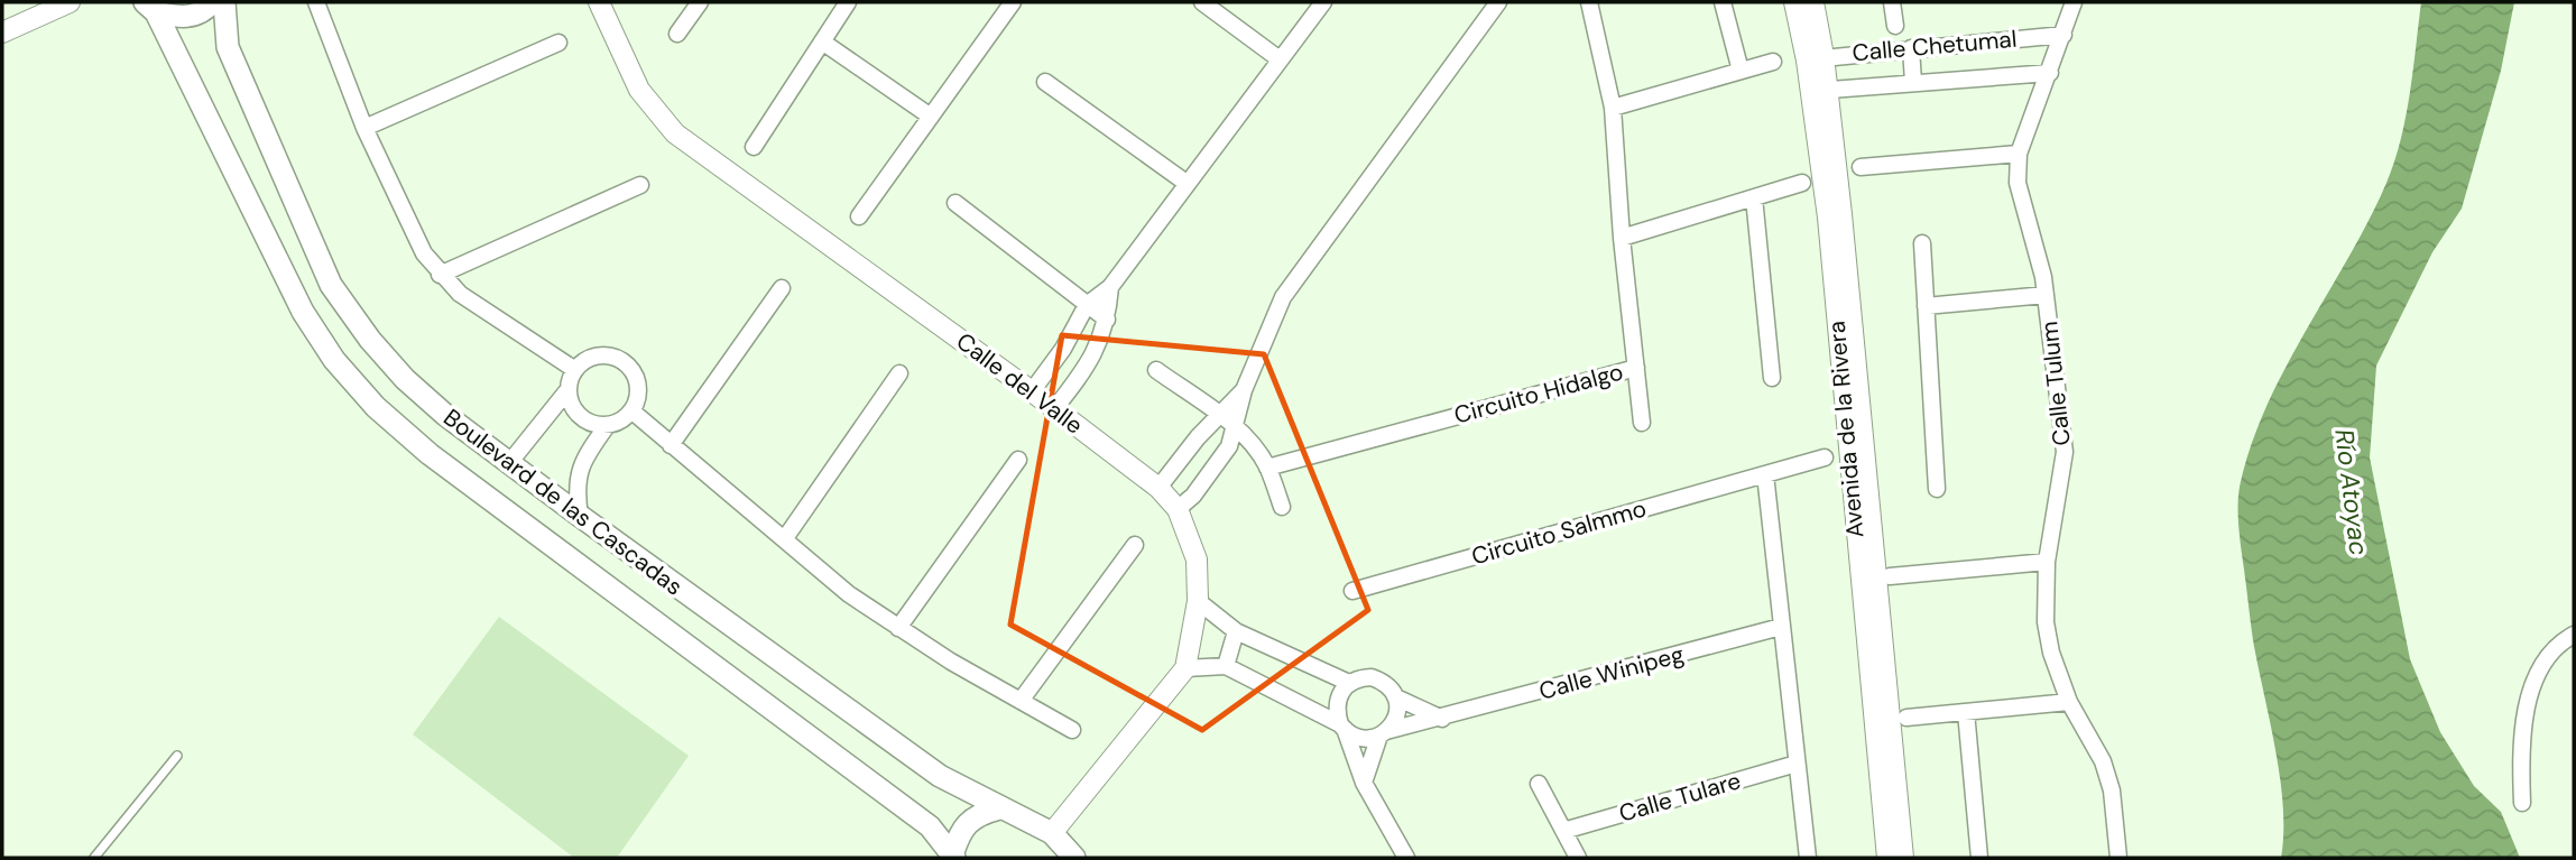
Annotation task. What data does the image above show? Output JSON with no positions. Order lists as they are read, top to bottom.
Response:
{
  "streets": {
    "main road": ["Boulevard de las Cascadas"],
    "street": [
      "Calle Chetumal",
      "Calle del Valle",
      "Calle Tulum",
      "Circuito Hidalgo",
      "Avenida de la Rivera",
      "Circuito Salmmo",
      "Calle Winipeg",
      "Calle Tulare"
    ]
  },
  "crossings": [
    ["Calle Chetumal", "Calle Tulum"],
    ["Calle Chetumal", "Avenida de la Rivera"],
    ["Calle del Valle", "Boulevard de las Cascadas"]
  ],
  "water": ["Río Atoyac"]
}
